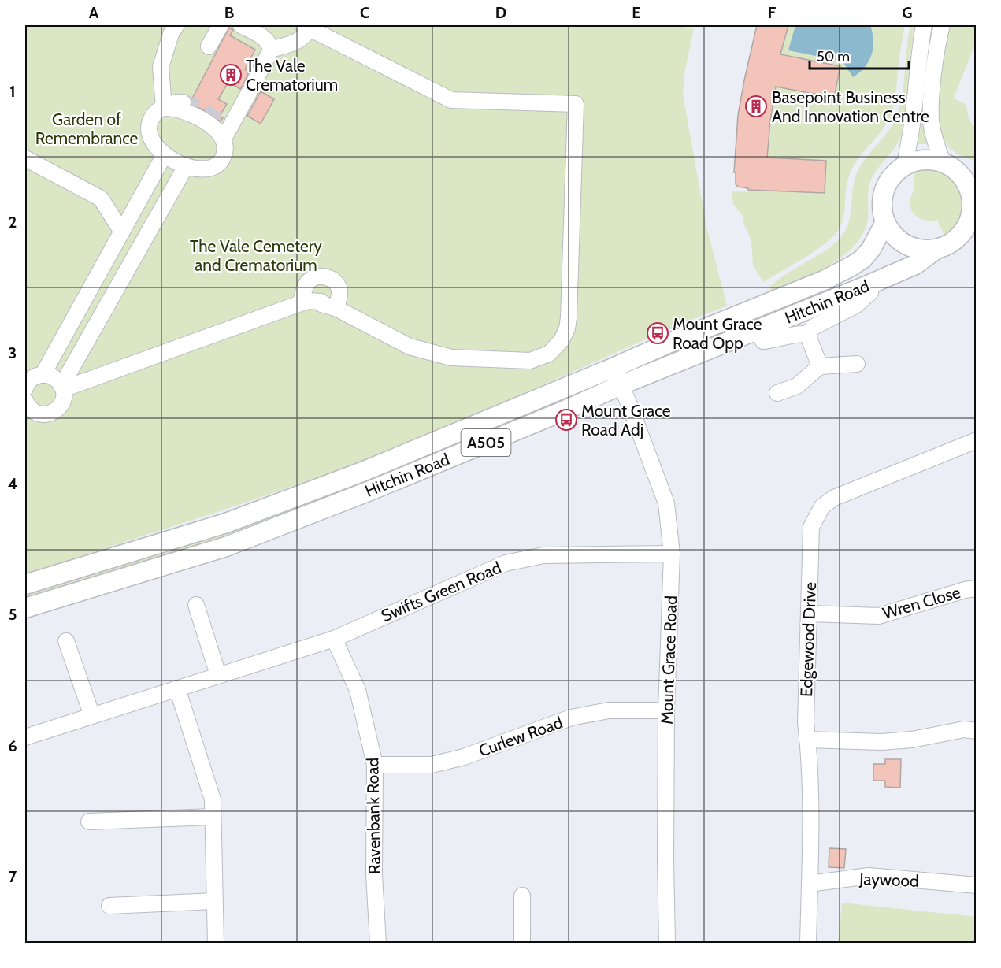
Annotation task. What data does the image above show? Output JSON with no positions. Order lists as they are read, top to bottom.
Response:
{
  "streets": {
    "main road": ["Hitchin Road", "A505"],
    "street": [
      "Swifts Green Road",
      "Wren Close",
      "Edgewood Drive",
      "Mount Grace Road",
      "Curlew Road",
      "Ravenbank Road",
      "Jaywood"
    ]
  },
  "crossings": [
    ["Hitchin Road", "A505"],
    ["Hitchin Road", "Mount Grace Road"],
    ["Swifts Green Road", "Mount Grace Road"],
    ["Swifts Green Road", "Ravenbank Road"],
    ["Wren Close", "Edgewood Drive"],
    ["Edgewood Drive", "Jaywood"],
    ["Mount Grace Road", "Curlew Road"],
    ["Curlew Road", "Ravenbank Road"]
  ],
  "parks": ["Garden of Remembrance", "The Vale Cemetery and Crematorium"],
  "places": {
    "building": ["The Vale Crematorium", "Basepoint Business And Innovation Centre"],
    "bus stop": ["Mount Grace Road Opp", "Mount Grace Road Adj"]
  },
  "scale_bar": "50 m",
  "grid": {
    "columns": [
      "A",
      "B",
      "C",
      "D",
      "E",
      "F",
      "G"
    ],
    "rows": [
      "1",
      "2",
      "3",
      "4",
      "5",
      "6",
      "7"
    ]
  }
}
